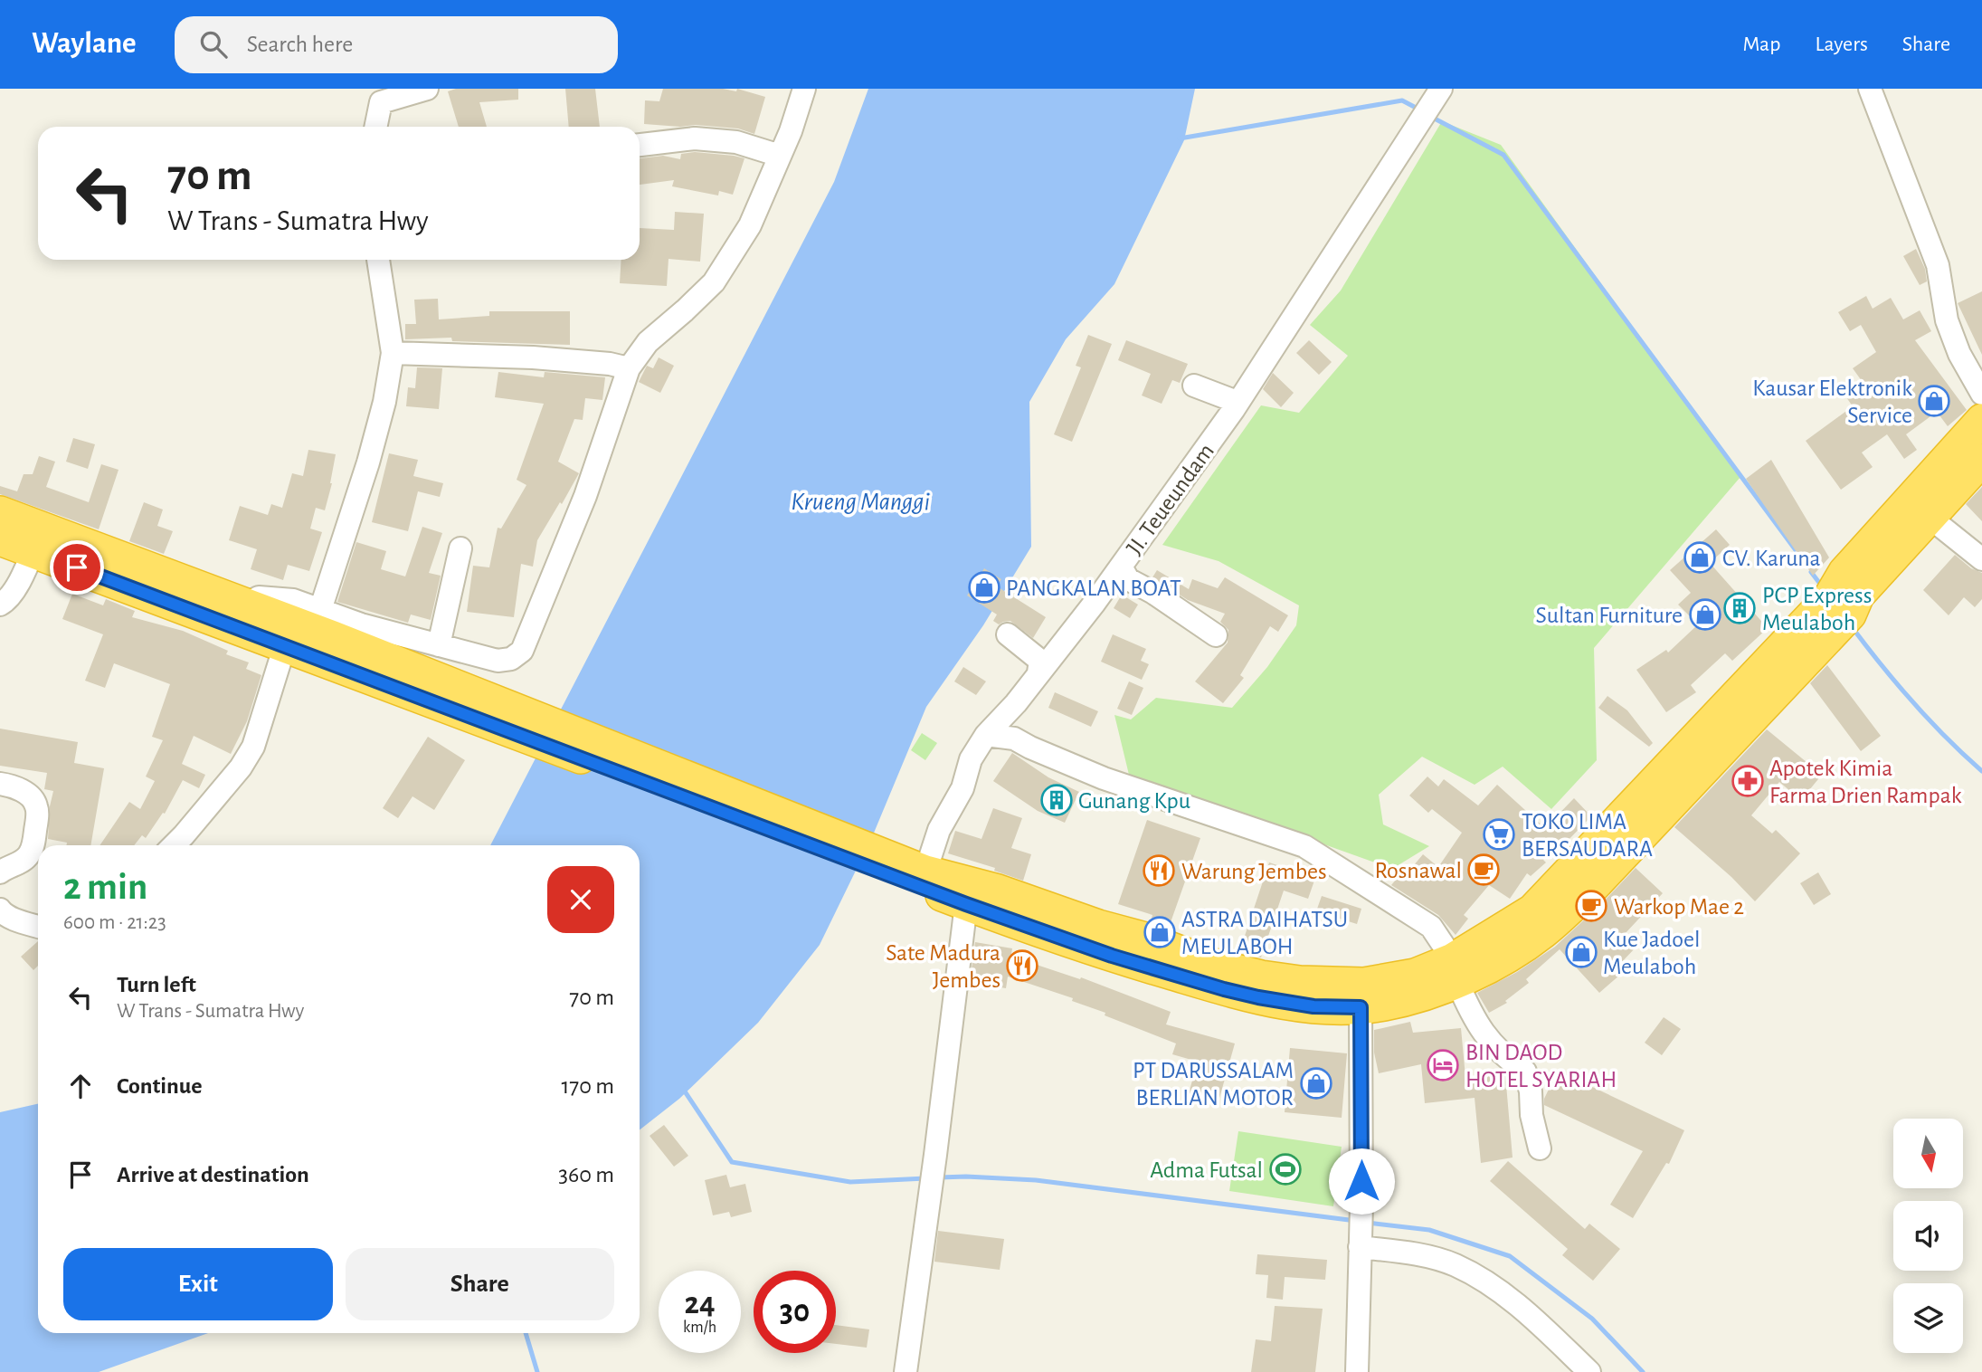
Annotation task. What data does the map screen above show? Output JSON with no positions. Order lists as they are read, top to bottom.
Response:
{
  "streets": {
    "street": ["JI. Teueundam"]
  },
  "water": ["Krueng Manggi"],
  "places": {
    "shop": [
      "Kausar Elektronik Service",
      "CV. Karuna",
      "PANGKALAN BOAT",
      "Sultan Furniture",
      "ASTRA DAIHATSU MEULABOH",
      "Kue Jadoel Meulaboh",
      "PT DARUSSALAM BERLIAN MOTOR"
    ],
    "building": ["PCP Express Meulaboh", "Gunang Kpu"],
    "pharmacy": ["Apotek Kimia Farma Drien Rampak"],
    "supermarket": ["TOKO LIMA BERSAUDARA"],
    "cafe": ["Rosnawal", "Warkop Mae 2"],
    "restaurant": ["Warung Jembes", "Sate Madura Jembes"],
    "hotel": ["BIN DAOD HOTEL SYARIAH"],
    "sports": ["Adma Futsal"]
  },
  "north": "bottom",
  "page": {
    "header": "Waylane",
    "search": "Search here",
    "nav": ["Map", "Layers", "Share"],
    "turn": ["70 m", "W Trans - Sumatra Hwy"],
    "heading": ["2 min", "600 m · 21:23"],
    "list": [
      {
        "name": "Turn left",
        "note": "W Trans - Sumatra Hwy",
        "value": "70 m"
      },
      {
        "name": "Continue",
        "value": "170 m"
      },
      {
        "name": "Arrive at destination",
        "value": "360 m"
      }
    ],
    "buttons": ["Exit", "Share"],
    "speed": "24 km/h",
    "limit": "30"
  }
}
